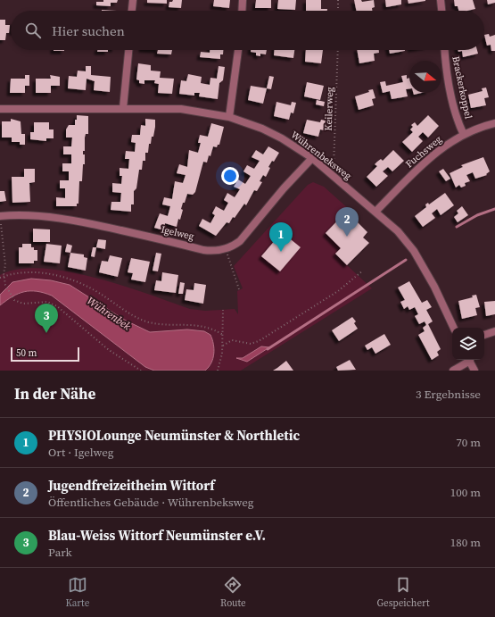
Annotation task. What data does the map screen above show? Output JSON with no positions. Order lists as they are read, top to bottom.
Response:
{
  "streets": {
    "street": [
      "Brackerkoppel",
      "Fuchsweg",
      "Wührenbeksweg",
      "Igelweg"
    ],
    "path": ["Keilerweg"]
  },
  "crossings": [
    ["Brackerkoppel", "Fuchsweg"],
    ["Keilerweg", "Wührenbeksweg"],
    ["Fuchsweg", "Wührenbeksweg"],
    ["Wührenbeksweg", "Igelweg"]
  ],
  "water": ["Wührenbek"],
  "scale_bar": "50 m",
  "north": "right",
  "page": {
    "search": "Hier suchen",
    "pins": ["2", "1", "3"],
    "scale": "50 m",
    "heading": ["In der Nähe", "3 Ergebnisse"],
    "list": [
      {
        "mark": "1",
        "name": "PHYSIOLounge Neumünster & Northletic",
        "note": "Ort · Igelweg",
        "value": "70 m"
      },
      {
        "mark": "2",
        "name": "Jugendfreizeitheim Wittorf",
        "note": "Öffentliches Gebäude · Wührenbeksweg",
        "value": "100 m"
      },
      {
        "mark": "3",
        "name": "Blau-Weiss Wittorf Neumünster e.V.",
        "note": "Park",
        "value": "180 m"
      }
    ],
    "nav": ["Karte", "Route", "Gespeichert"]
  }
}
